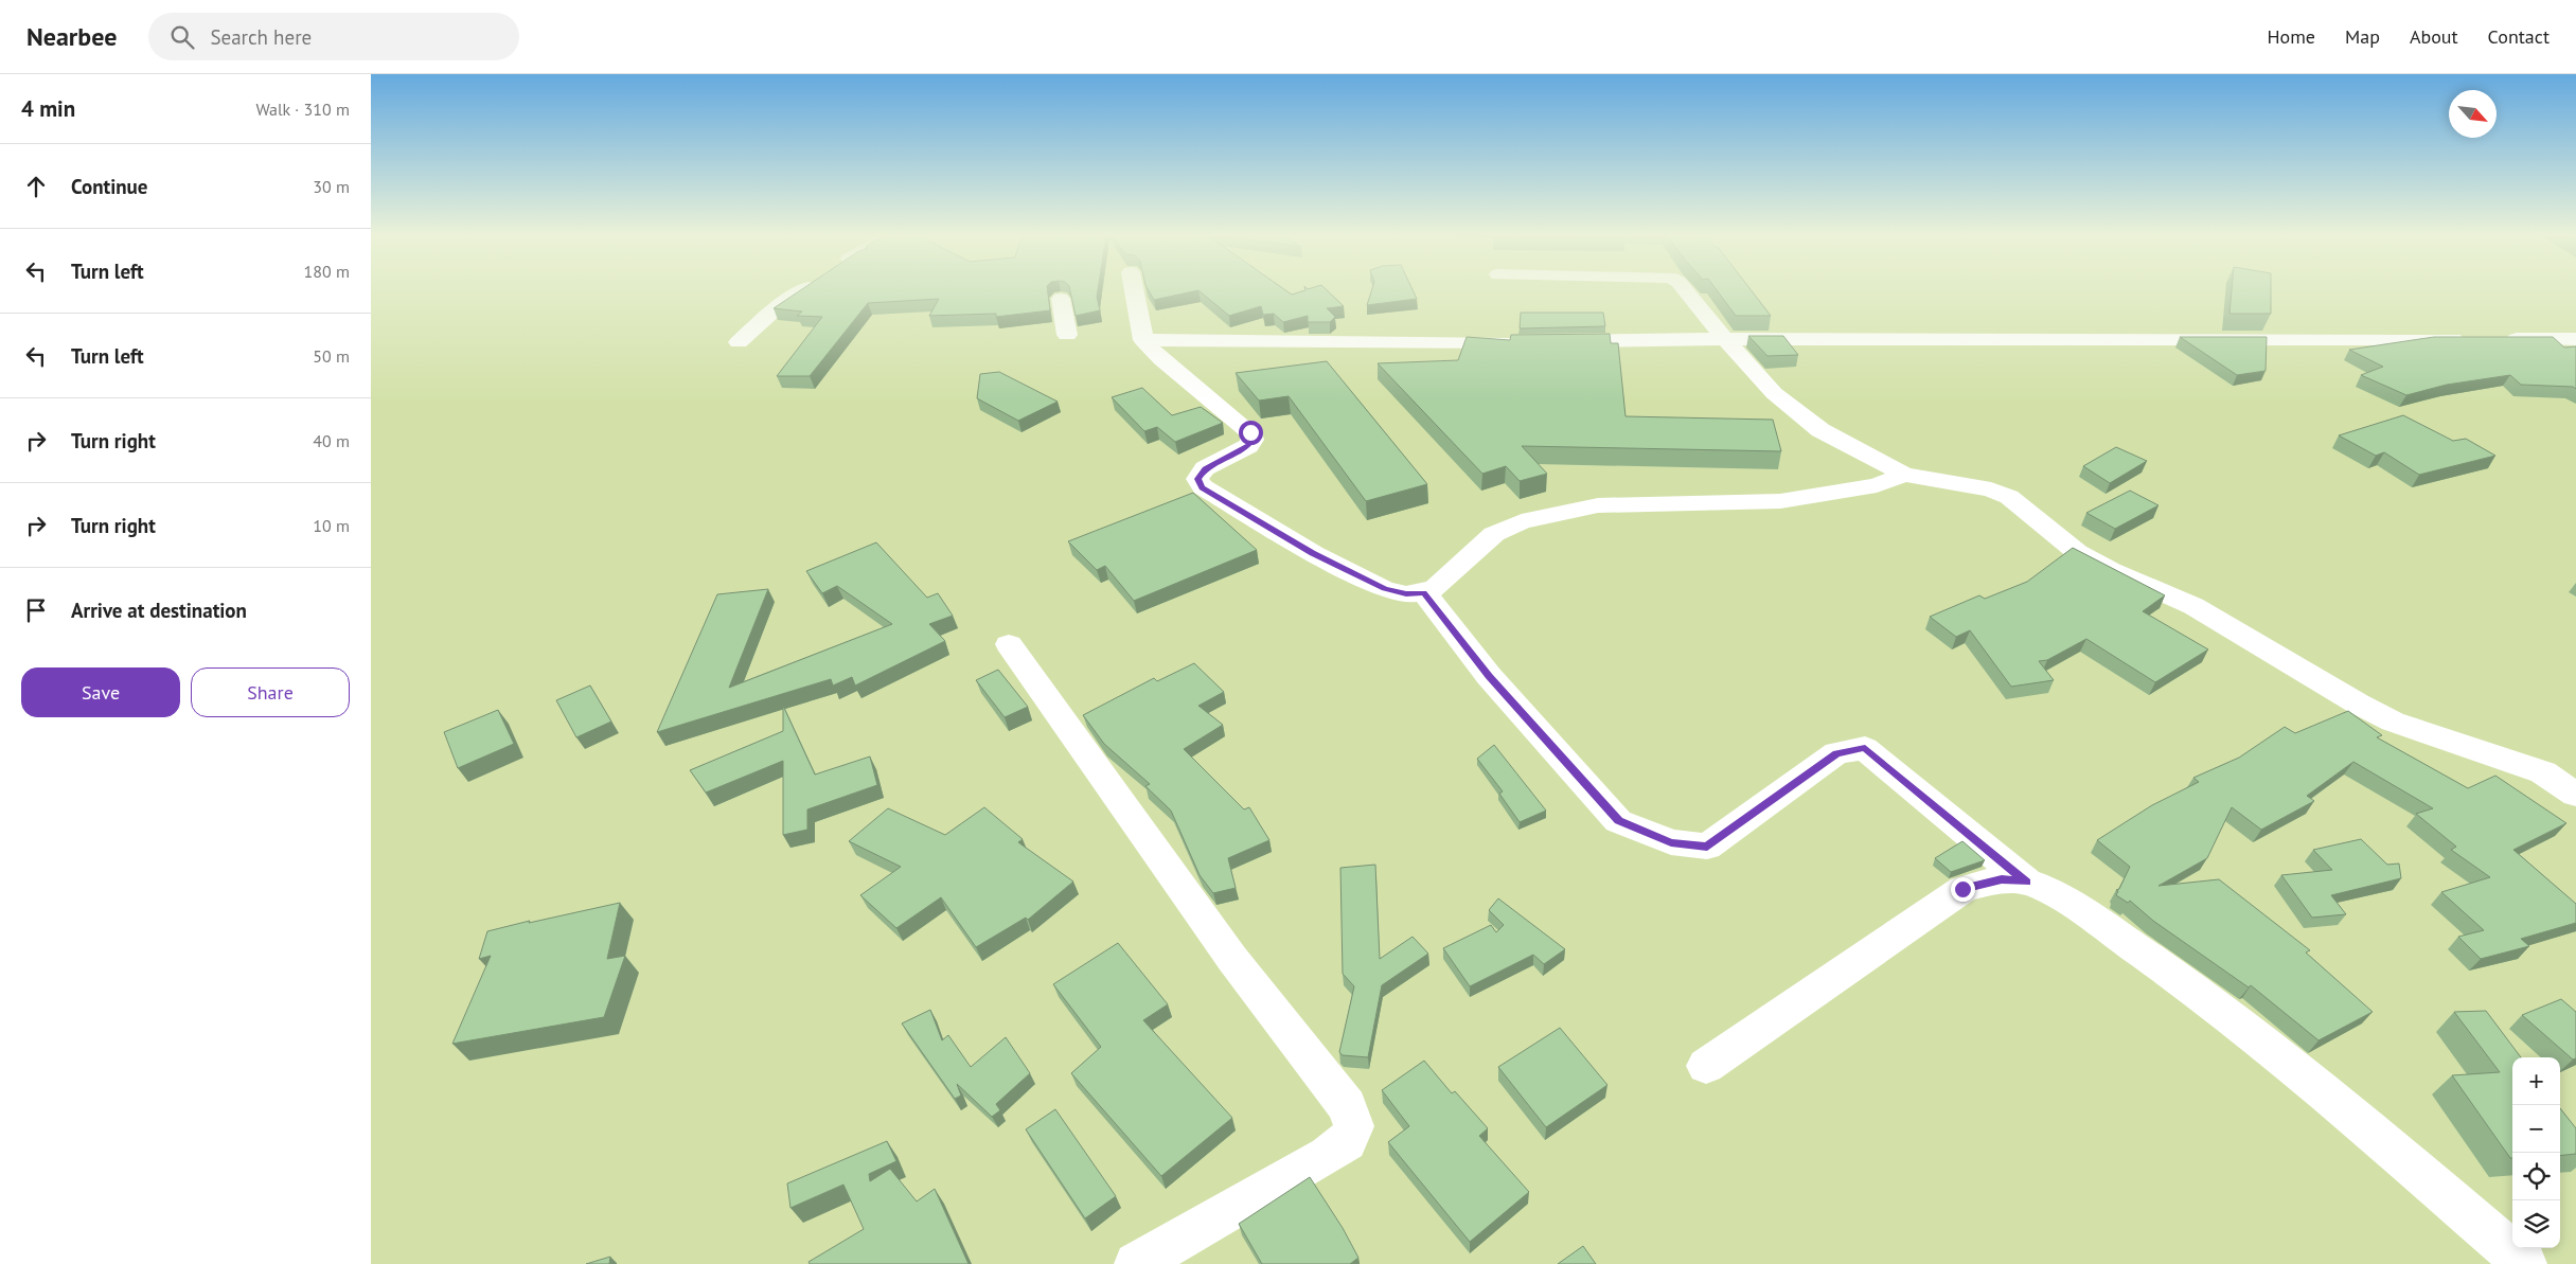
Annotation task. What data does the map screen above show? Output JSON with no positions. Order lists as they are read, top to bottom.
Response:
{
  "north": "bottom right",
  "page": {
    "header": "Nearbee",
    "search": "Search here",
    "nav": [
      "Home",
      "Map",
      "About",
      "Contact"
    ],
    "heading": ["4 min", "Walk · 310 m"],
    "list": [
      ["Continue", "30 m"],
      ["Turn left", "180 m"],
      ["Turn left", "50 m"],
      ["Turn right", "40 m"],
      ["Turn right", "10 m"],
      "Arrive at destination"
    ],
    "buttons": ["Save", "Share"],
    "map_buttons": ["+", "−"]
  }
}
